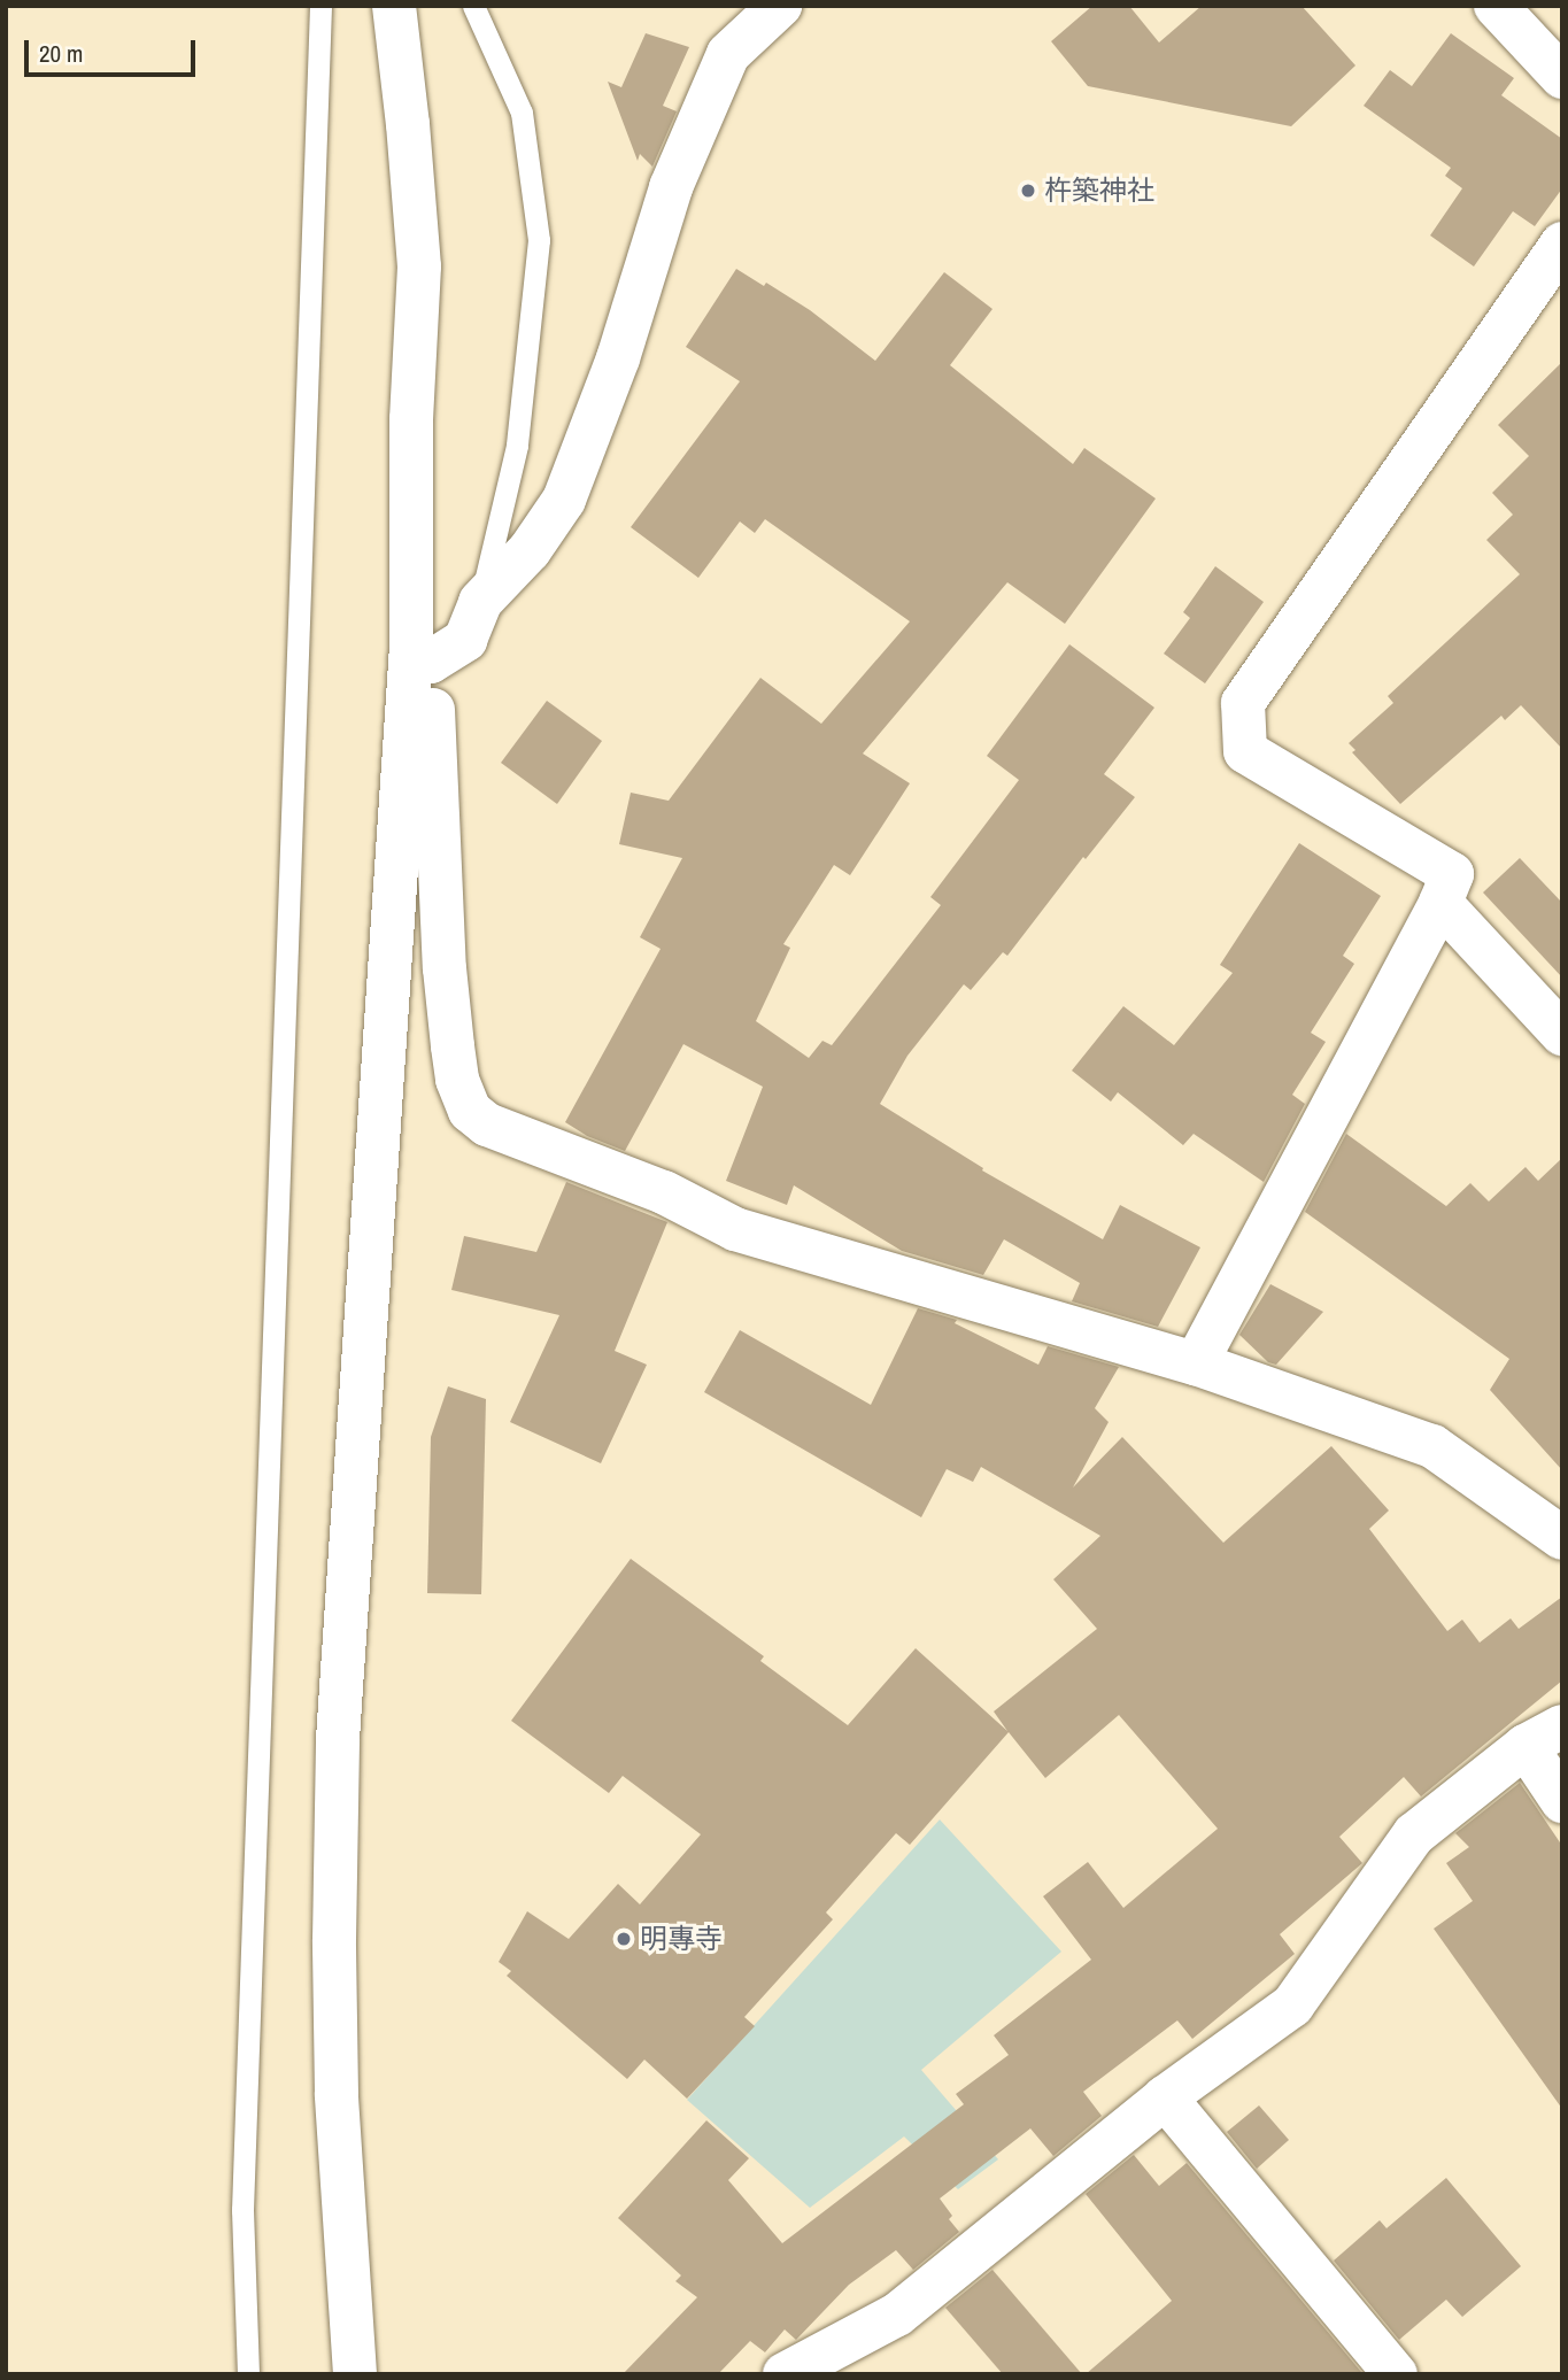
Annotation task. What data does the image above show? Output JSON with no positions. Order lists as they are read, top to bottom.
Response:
{
  "places": ["杵築神社", "明專寺"],
  "scale_bar": "20 m"
}
